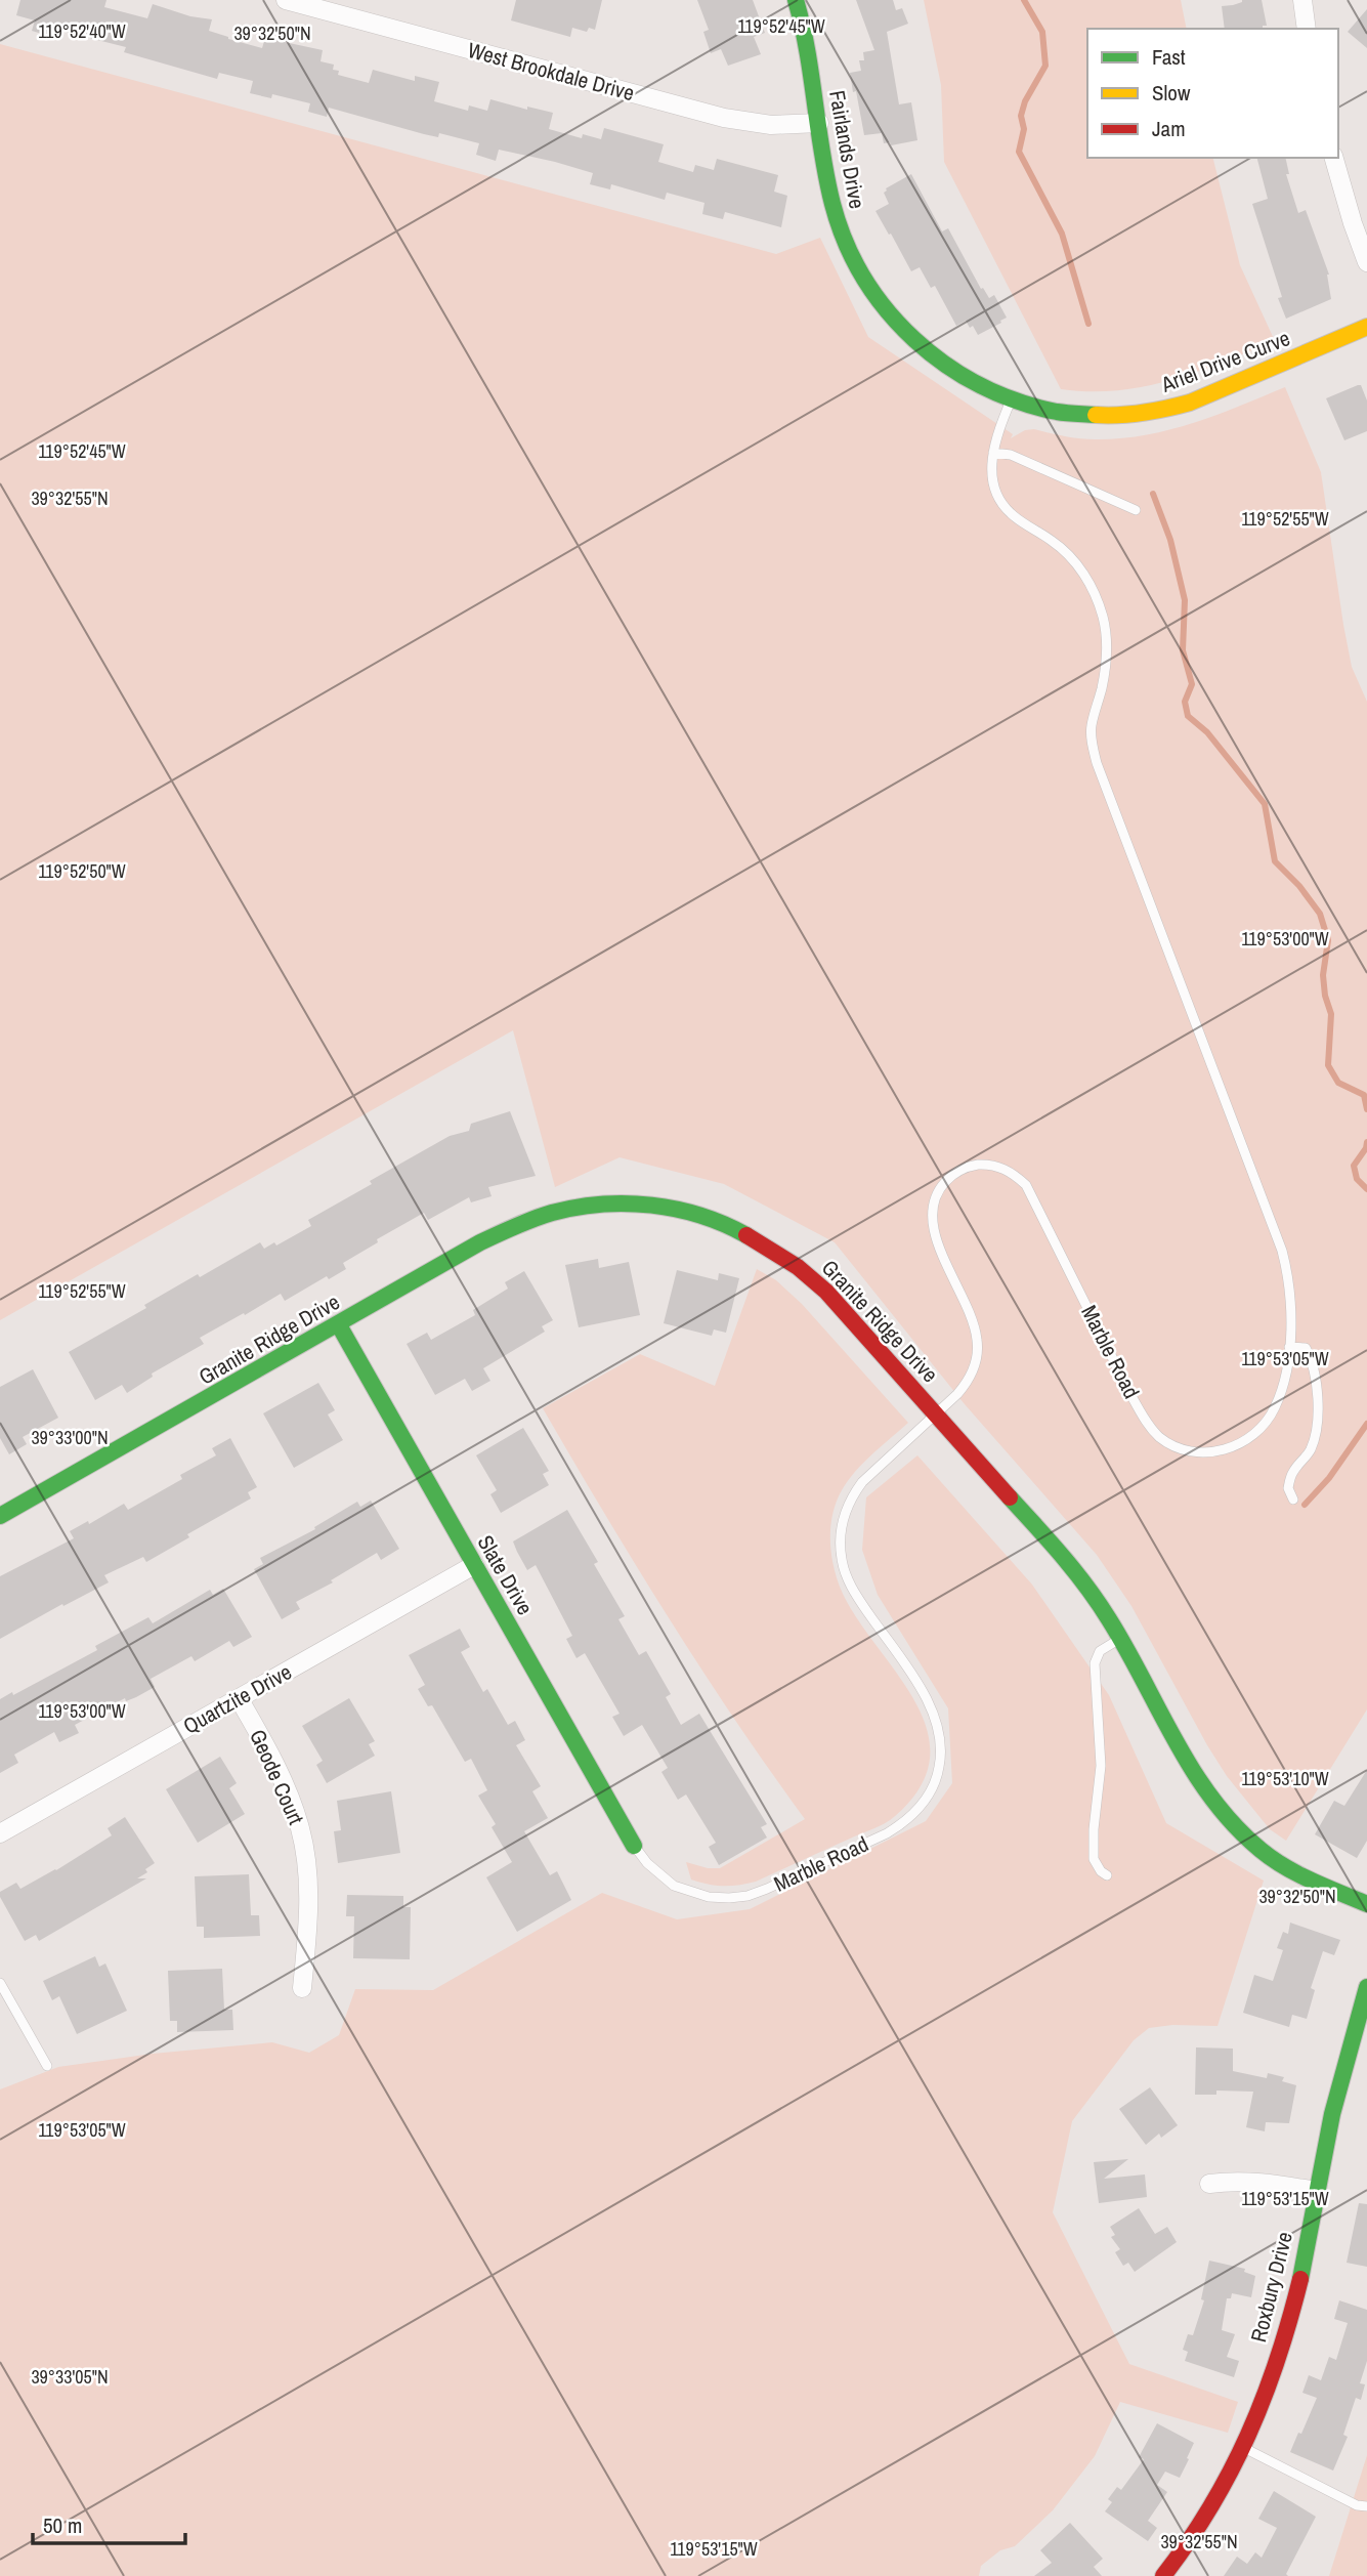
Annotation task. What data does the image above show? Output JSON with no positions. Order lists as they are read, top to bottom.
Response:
{
  "streets": {
    "street": [
      "West Brookdale Drive",
      "Fairlands Drive",
      "Ariel Drive Curve",
      "Granite Ridge Drive",
      "Slate Drive",
      "Quartzite Drive",
      "Geode Court",
      "Roxbury Drive"
    ],
    "lane": ["Marble Road"]
  },
  "crossings": [
    ["West Brookdale Drive", "Fairlands Drive"],
    ["Fairlands Drive", "Ariel Drive Curve"],
    ["Fairlands Drive", "Marble Road"],
    ["Ariel Drive Curve", "Marble Road"],
    ["Granite Ridge Drive", "Marble Road"],
    ["Granite Ridge Drive", "Slate Drive"],
    ["Marble Road", "Slate Drive"],
    ["Slate Drive", "Quartzite Drive"],
    ["Quartzite Drive", "Geode Court"]
  ],
  "legend": ["Fast", "Slow", "Jam"],
  "scale_bar": "50 m",
  "coordinates": [
    "119°52'45\"W",
    "119°52'40\"W",
    "39°32'50\"N",
    "39°32'55\"N",
    "119°52'55\"W",
    "119°52'50\"W",
    "119°53'00\"W",
    "119°53'05\"W",
    "39°33'00\"N",
    "119°53'10\"W",
    "119°53'15\"W",
    "39°33'05\"N"
  ]
}
